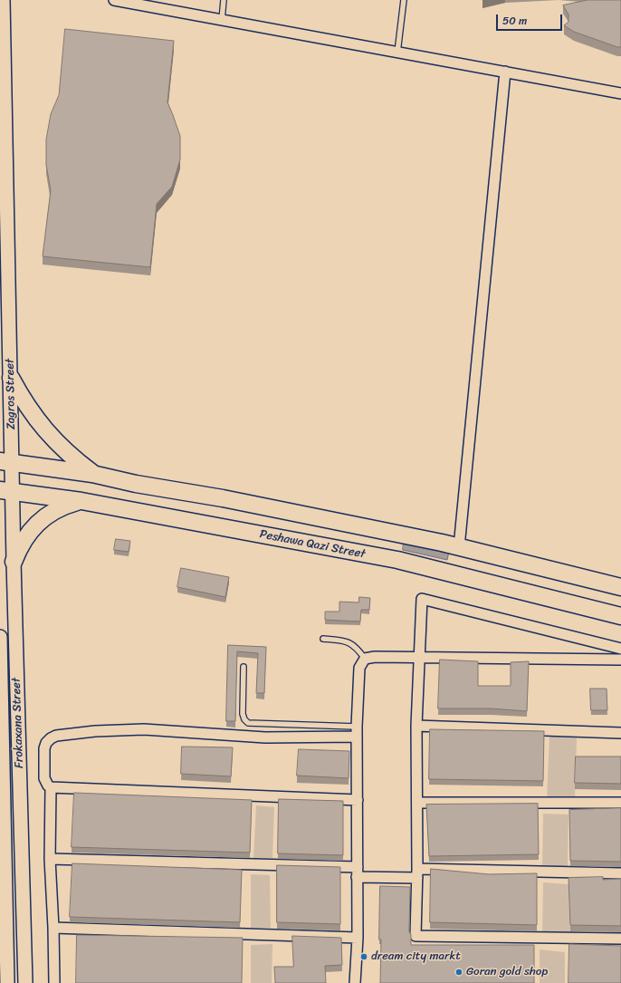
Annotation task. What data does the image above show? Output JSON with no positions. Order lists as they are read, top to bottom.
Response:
{
  "streets": {
    "highway": ["Peshawa Qazi Street"],
    "main road": ["Zagros Street", "Frokaxana Street"]
  },
  "crossings": [
    ["Zagros Street", "Frokaxana Street"],
    ["Peshawa Qazi Street", "Frokaxana Street"]
  ],
  "places": ["dream city markt", "Goran gold shop"],
  "scale_bar": "50 m"
}
